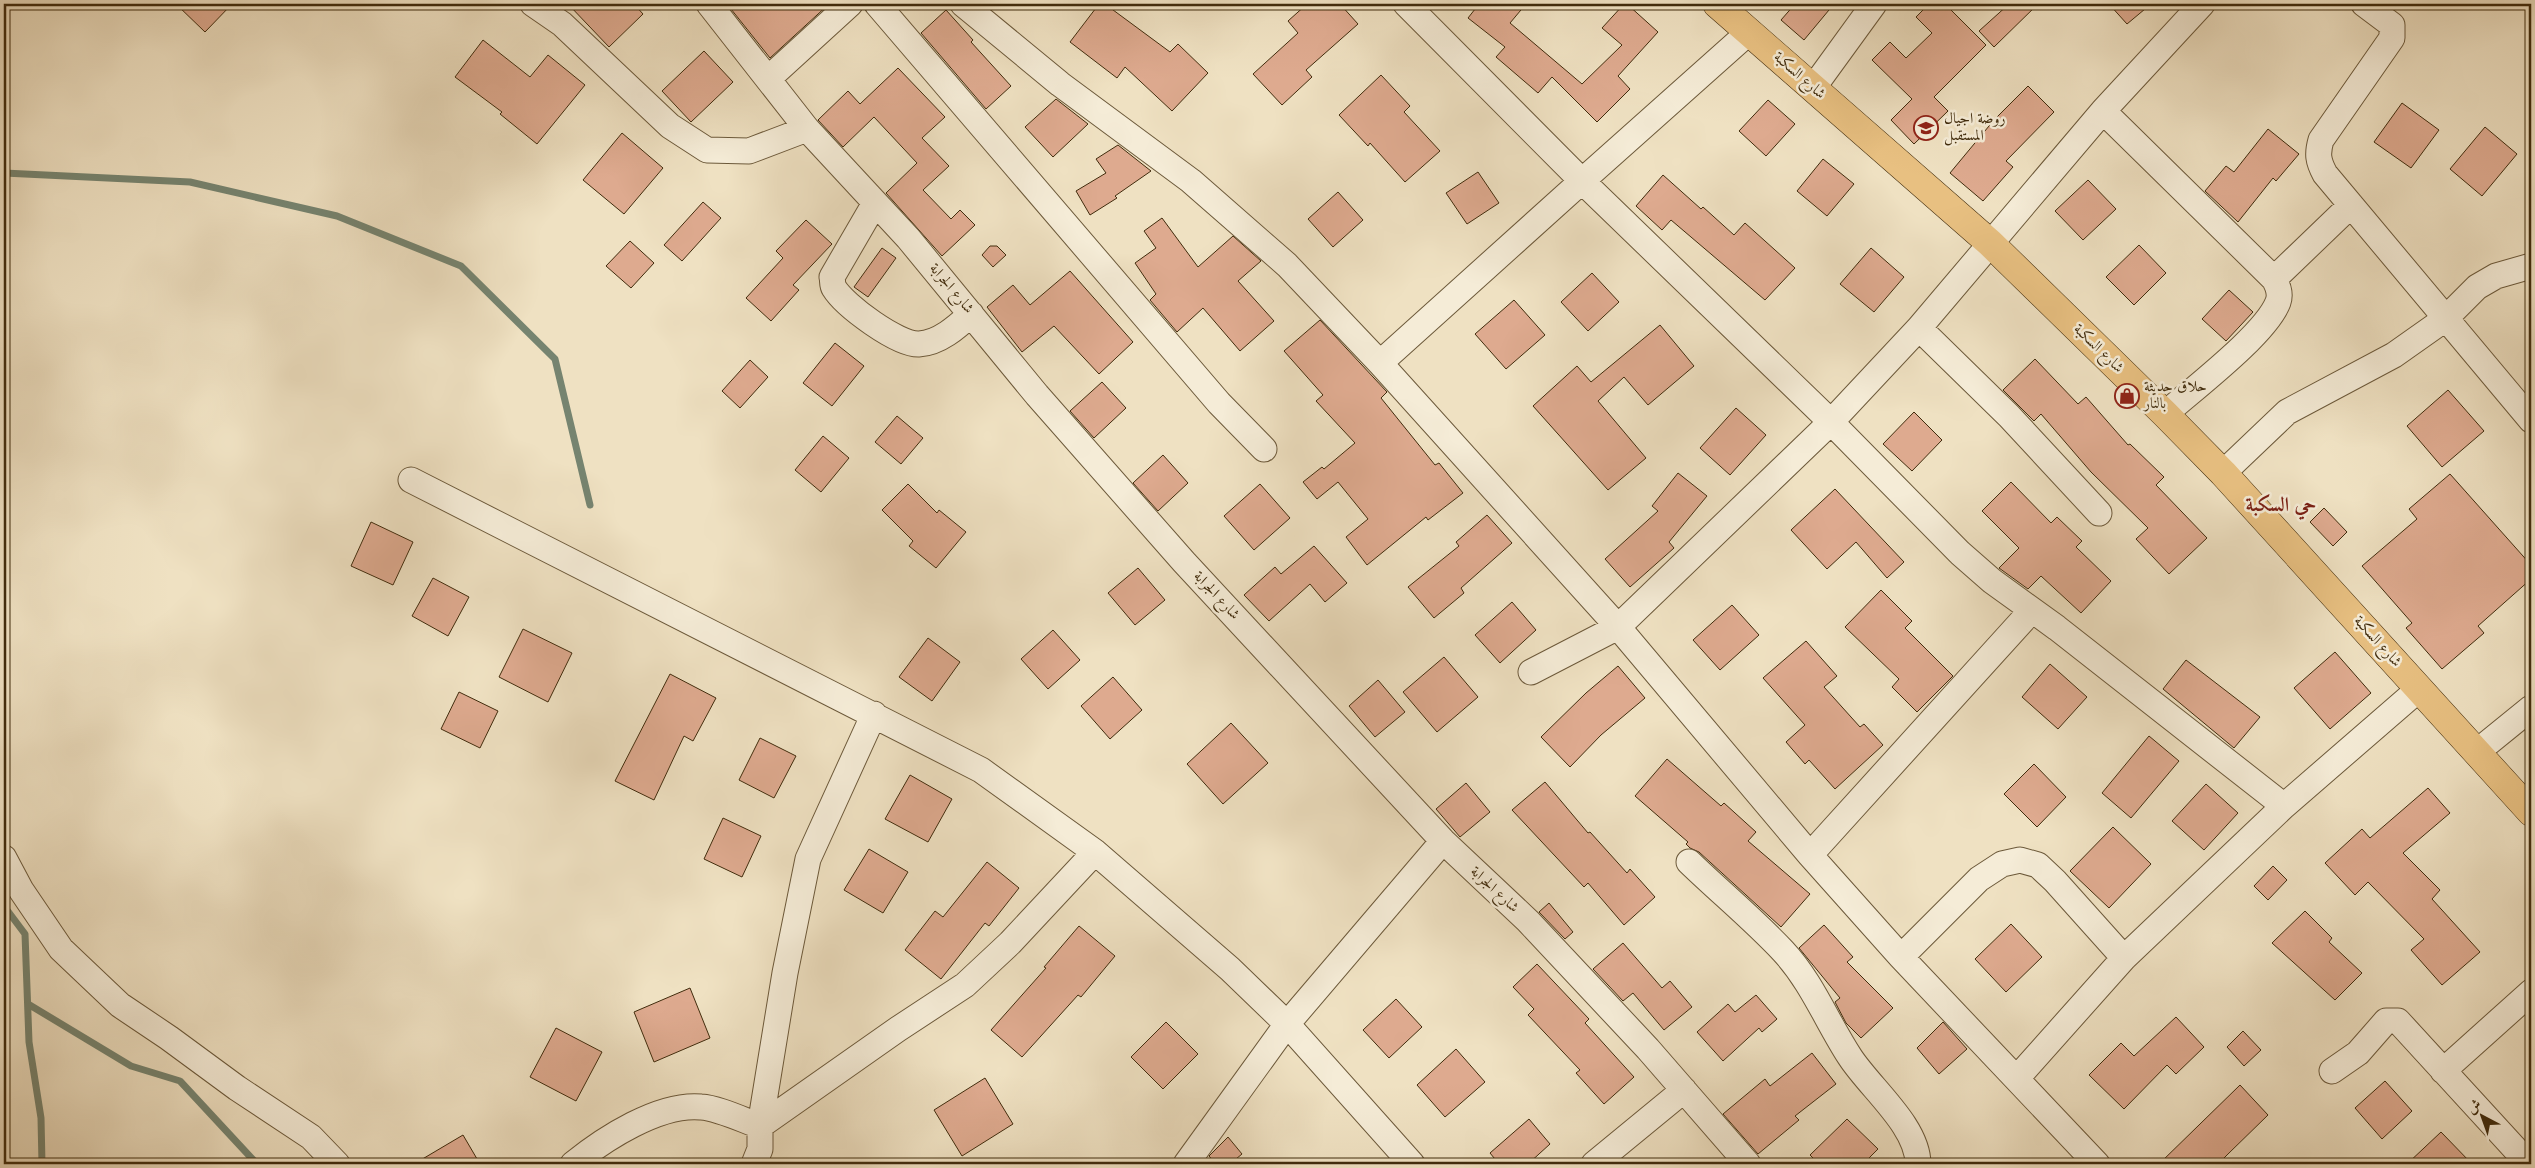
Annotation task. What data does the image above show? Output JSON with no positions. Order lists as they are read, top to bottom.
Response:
{
  "streets": {
    "main road": ["شارع السكبة"],
    "street": ["شارع الجرابة"]
  },
  "districts": ["حي السكبة"],
  "places": {
    "school or university": ["روضة اجيال المستقبل"],
    "shop": ["حلاق حديثة بالنار"]
  },
  "north": "top left"
}
